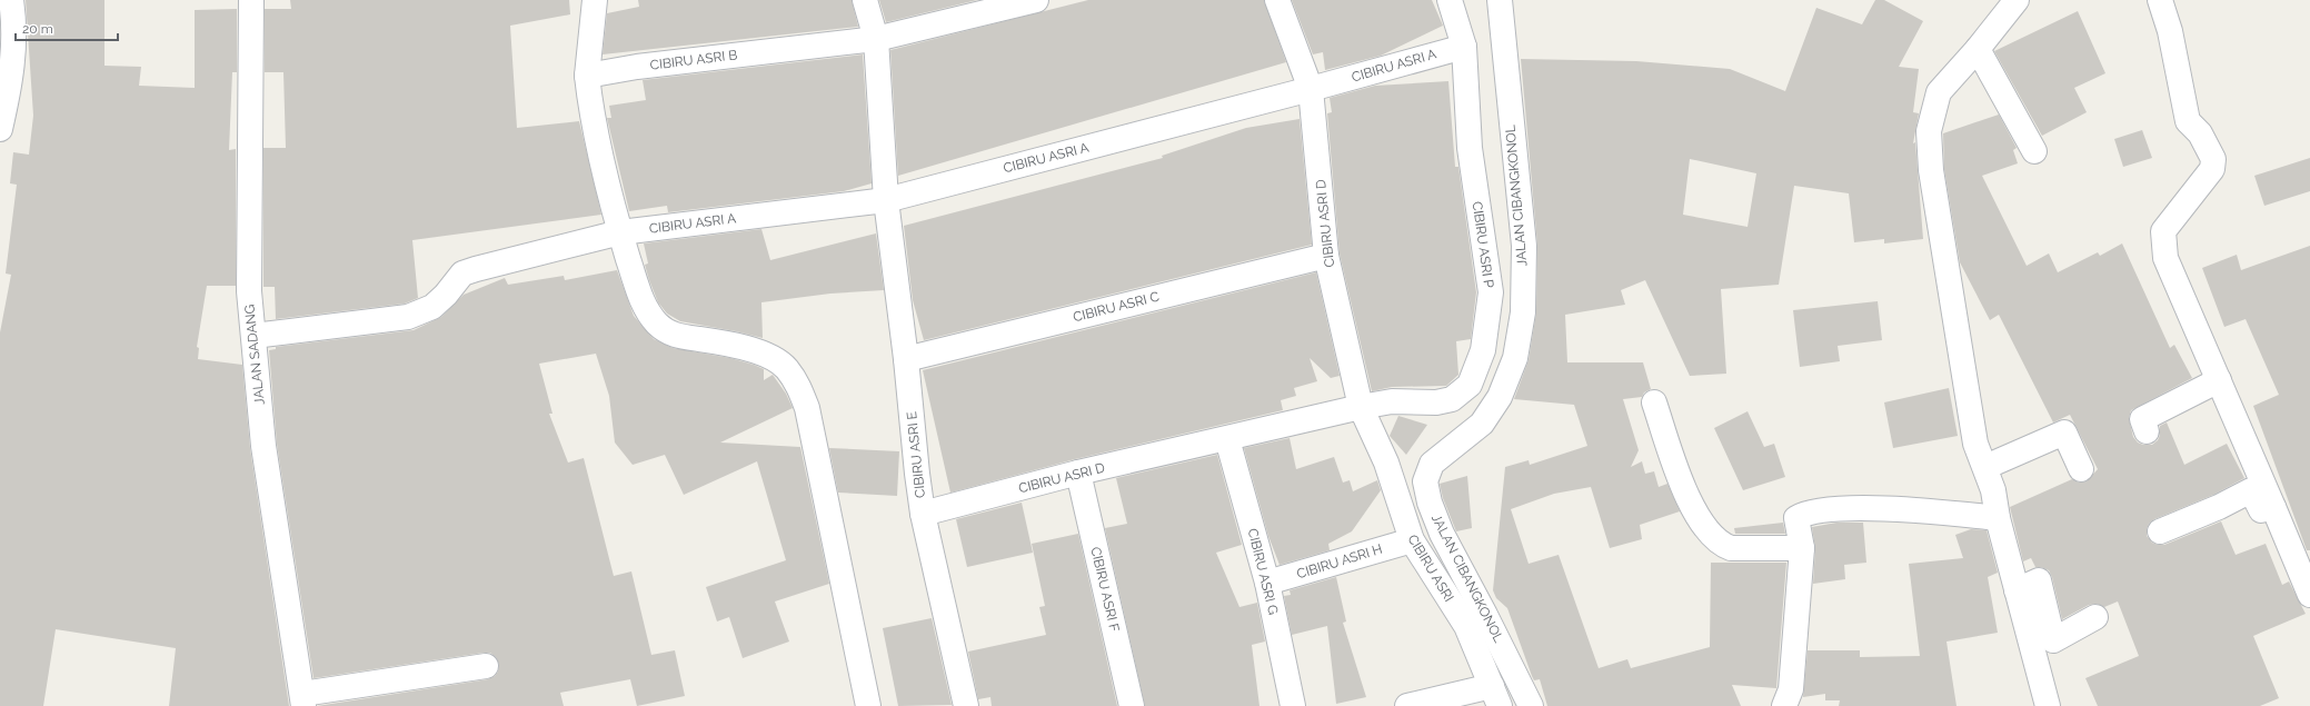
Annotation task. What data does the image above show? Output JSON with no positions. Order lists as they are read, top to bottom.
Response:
{
  "streets": {
    "street": [
      "CIBIRU ASRI B",
      "CIBIRU ASRI A",
      "JALAN CIBANGKONOL",
      "CIBIRU ASRI D",
      "CIBIRU ASRI P",
      "CIBIRU ASRI C",
      "JALAN SADANG",
      "CIBIRU ASRI E",
      "CIBIRU ASRI H",
      "CIBIRU ASRI",
      "CIBIRU ASRI G",
      "CIBIRU ASRI F"
    ]
  },
  "crossings": [
    ["CIBIRU ASRI A", "CIBIRU ASRI D"],
    ["CIBIRU ASRI A", "CIBIRU ASRI P"],
    ["CIBIRU ASRI A", "JALAN SADANG"],
    ["CIBIRU ASRI A", "CIBIRU ASRI E"],
    ["CIBIRU ASRI D", "CIBIRU ASRI P"],
    ["CIBIRU ASRI D", "CIBIRU ASRI C"],
    ["CIBIRU ASRI D", "CIBIRU ASRI E"],
    ["CIBIRU ASRI D", "CIBIRU ASRI"],
    ["CIBIRU ASRI D", "CIBIRU ASRI G"],
    ["CIBIRU ASRI D", "CIBIRU ASRI F"],
    ["CIBIRU ASRI P", "CIBIRU ASRI"],
    ["CIBIRU ASRI C", "CIBIRU ASRI E"],
    ["CIBIRU ASRI H", "CIBIRU ASRI"],
    ["CIBIRU ASRI H", "CIBIRU ASRI G"]
  ],
  "scale_bar": "20 m"
}
